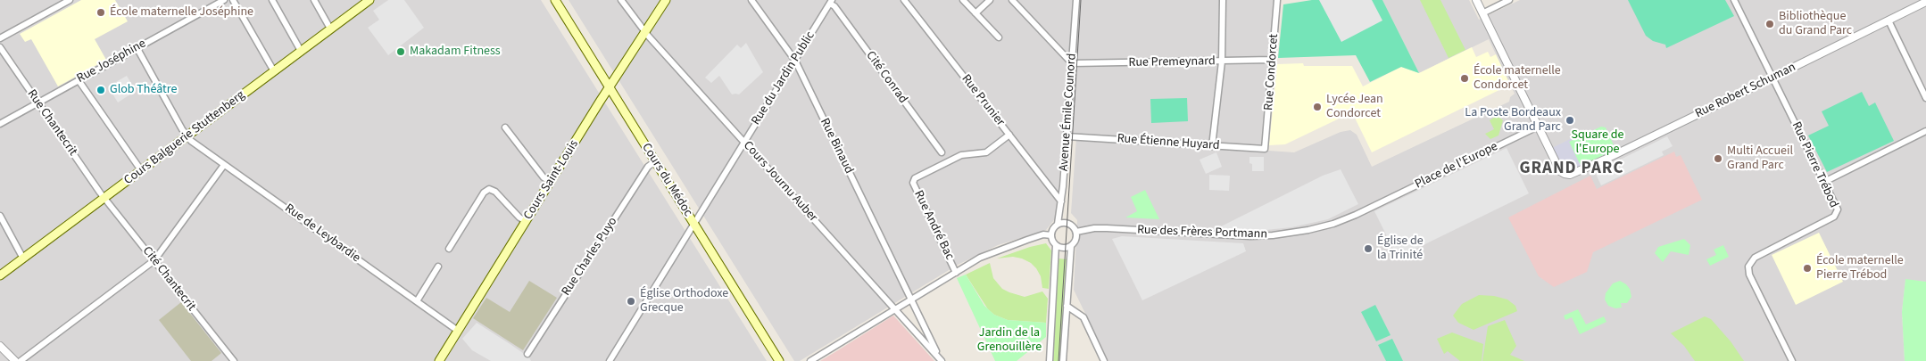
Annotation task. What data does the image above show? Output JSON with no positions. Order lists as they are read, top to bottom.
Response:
{
  "streets": {
    "main road": ["Cours Balguerie Stuttenberg", "Cours Saint-Louis", "Cours du Médoc"],
    "street": [
      "Rue Joséphine",
      "Rue Premeynard",
      "Rue Condorcet",
      "Cité Conrad",
      "Rue du Jardin Public",
      "Rue Robert Schuman",
      "Rue Prunier",
      "Avenue Émile Counord",
      "Rue Chantecrit",
      "Rue Étienne Huyard",
      "Rue Binaud",
      "Rue Pierre Trébod",
      "Place de l'Europe",
      "Cours Journu Auber",
      "Rue André Bac",
      "Rue des Frères Portmann",
      "Rue de Leybardie",
      "Rue Charles Puyo",
      "Cité Chantecrit"
    ]
  },
  "crossings": [
    ["Rue Joséphine", "Rue Chantecrit"],
    ["Rue Premeynard", "Rue Condorcet"],
    ["Rue Premeynard", "Avenue Émile Counord"],
    ["Rue Condorcet", "Rue Étienne Huyard"],
    ["Cité Conrad", "Rue du Jardin Public"],
    ["Rue du Jardin Public", "Rue Binaud"],
    ["Rue du Jardin Public", "Cours du Médoc"],
    ["Rue du Jardin Public", "Cours Journu Auber"],
    ["Rue Robert Schuman", "Rue Pierre Trébod"],
    ["Rue Robert Schuman", "Place de l'Europe"],
    ["Rue Prunier", "Avenue Émile Counord"],
    ["Rue Prunier", "Rue André Bac"],
    ["Avenue Émile Counord", "Rue Étienne Huyard"],
    ["Avenue Émile Counord", "Rue des Frères Portmann"],
    ["Rue Chantecrit", "Cours Balguerie Stuttenberg"],
    ["Rue Chantecrit", "Cité Chantecrit"],
    ["Cours Balguerie Stuttenberg", "Rue de Leybardie"],
    ["Cours Balguerie Stuttenberg", "Cité Chantecrit"],
    ["Rue Binaud", "Cours Journu Auber"],
    ["Place de l'Europe", "Rue des Frères Portmann"],
    ["Cours Saint-Louis", "Cours du Médoc"],
    ["Cours Saint-Louis", "Cours Journu Auber"],
    ["Cours Saint-Louis", "Rue de Leybardie"],
    ["Cours du Médoc", "Rue Charles Puyo"]
  ],
  "districts": ["GRAND PARC"],
  "parks": ["Square de l'Europe", "Jardin de la Grenouillère"],
  "places": [
    "École maternelle Joséphine",
    "Bibliothèque du Grand Parc",
    "Makadam Fitness",
    "École maternelle Condorcet",
    "Glob Théâtre",
    "Lycée Jean Condorcet",
    "La Poste Bordeaux Grand Parc",
    "Multi Accueil Grand Parc",
    "Église de la Trinité",
    "École maternelle Pierre Trébod",
    "Église Orthodoxe Grecque"
  ]
}
